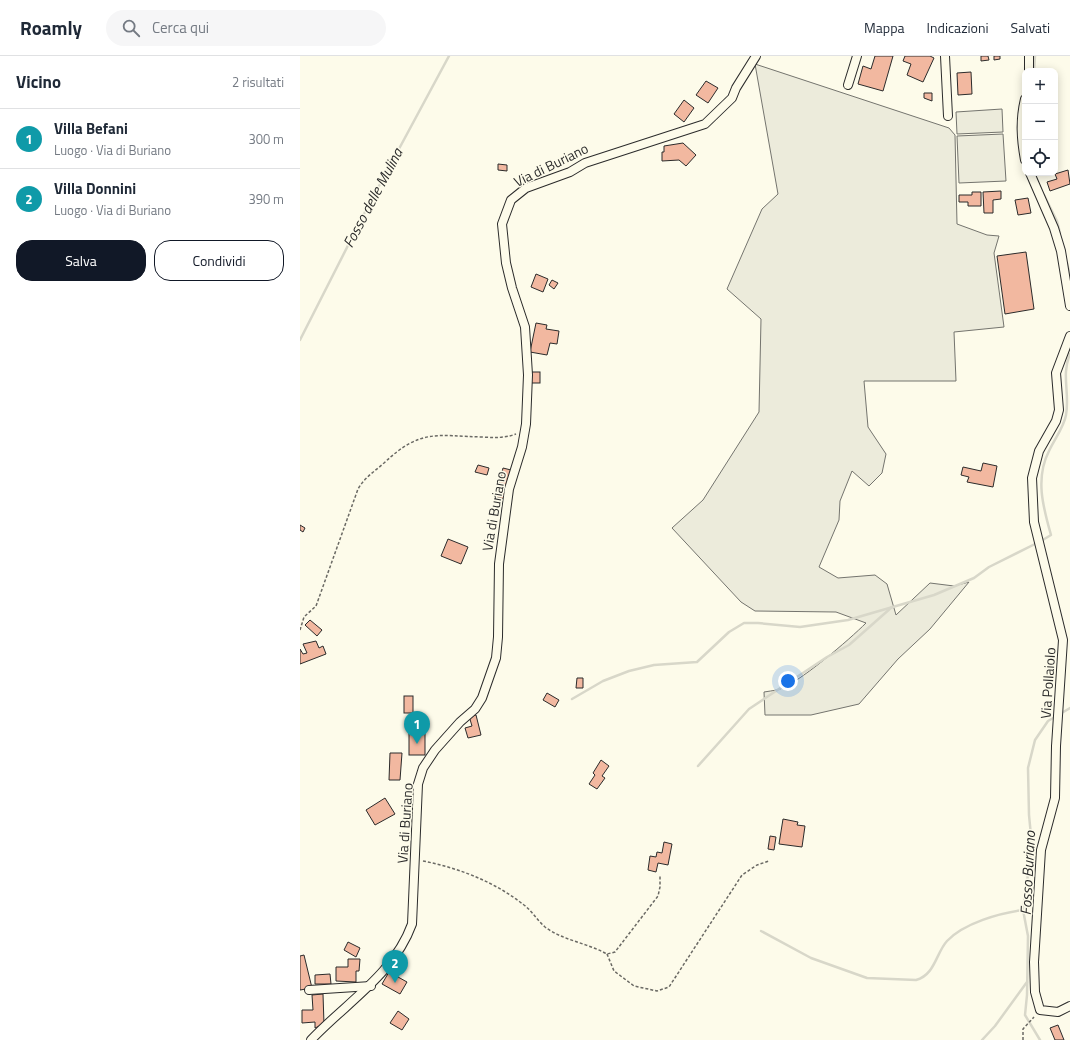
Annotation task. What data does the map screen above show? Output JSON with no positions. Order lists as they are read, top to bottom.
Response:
{
  "streets": {
    "street": ["Via di Buriano", "Via Pollaiolo"]
  },
  "water": ["Fosso delle Mulina", "Fosso Buriano"],
  "page": {
    "header": "Roamly",
    "search": "Cerca qui",
    "nav": ["Mappa", "Indicazioni", "Salvati"],
    "heading": ["Vicino", "2 risultati"],
    "map_buttons": ["+", "−"],
    "list": [
      {
        "mark": "1",
        "name": "Villa Befani",
        "note": "Luogo · Via di Buriano",
        "value": "300 m"
      },
      {
        "mark": "2",
        "name": "Villa Donnini",
        "note": "Luogo · Via di Buriano",
        "value": "390 m"
      }
    ],
    "buttons": ["Salva", "Condividi"],
    "pins": ["1", "2"]
  }
}
